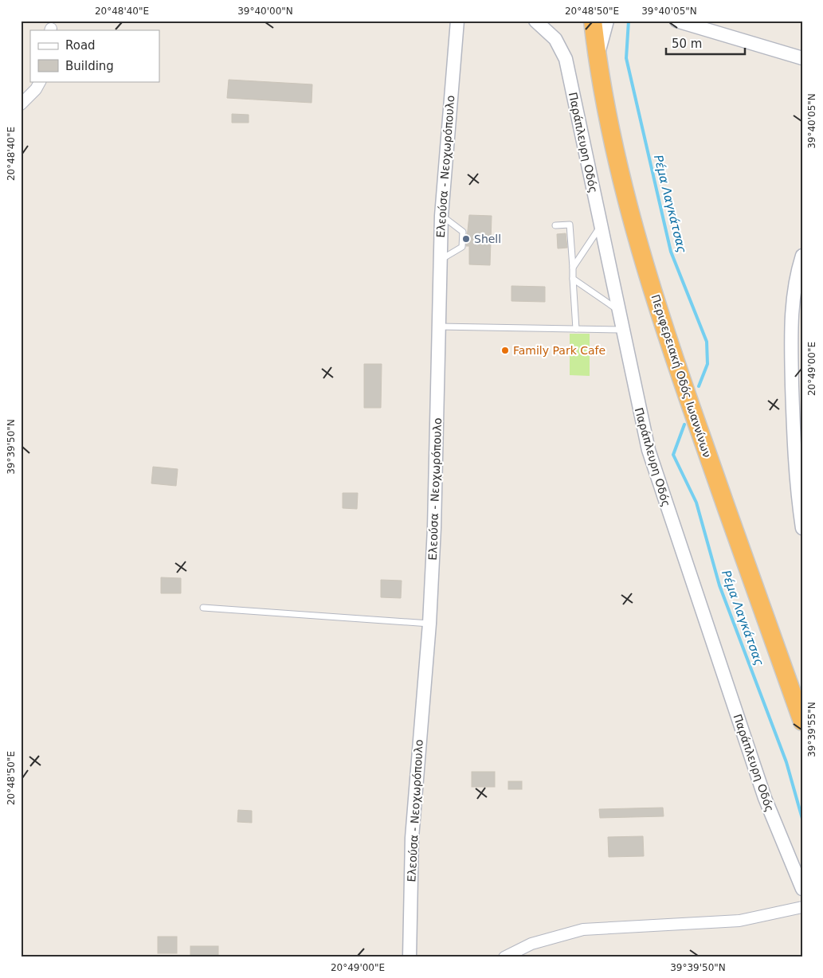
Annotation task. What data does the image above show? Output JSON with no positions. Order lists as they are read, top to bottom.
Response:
{
  "streets": {
    "highway": ["Περιφερειακή Οδός Ιωαννίνων"],
    "street": ["Παράπλευρη Οδός", "Ελεούσα - Νεοχωρόπουλο"]
  },
  "water": ["Ρέμα Λαγκάτσας"],
  "places": ["Shell", "Family Park Cafe"],
  "legend": ["Road", "Building"],
  "scale_bar": "50 m",
  "coordinates": [
    "20°48'40\"E",
    "39°40'00\"N",
    "20°48'50\"E",
    "39°40'05\"N",
    "20°49'00\"E",
    "39°39'50\"N",
    "39°39'55\"N"
  ]
}
